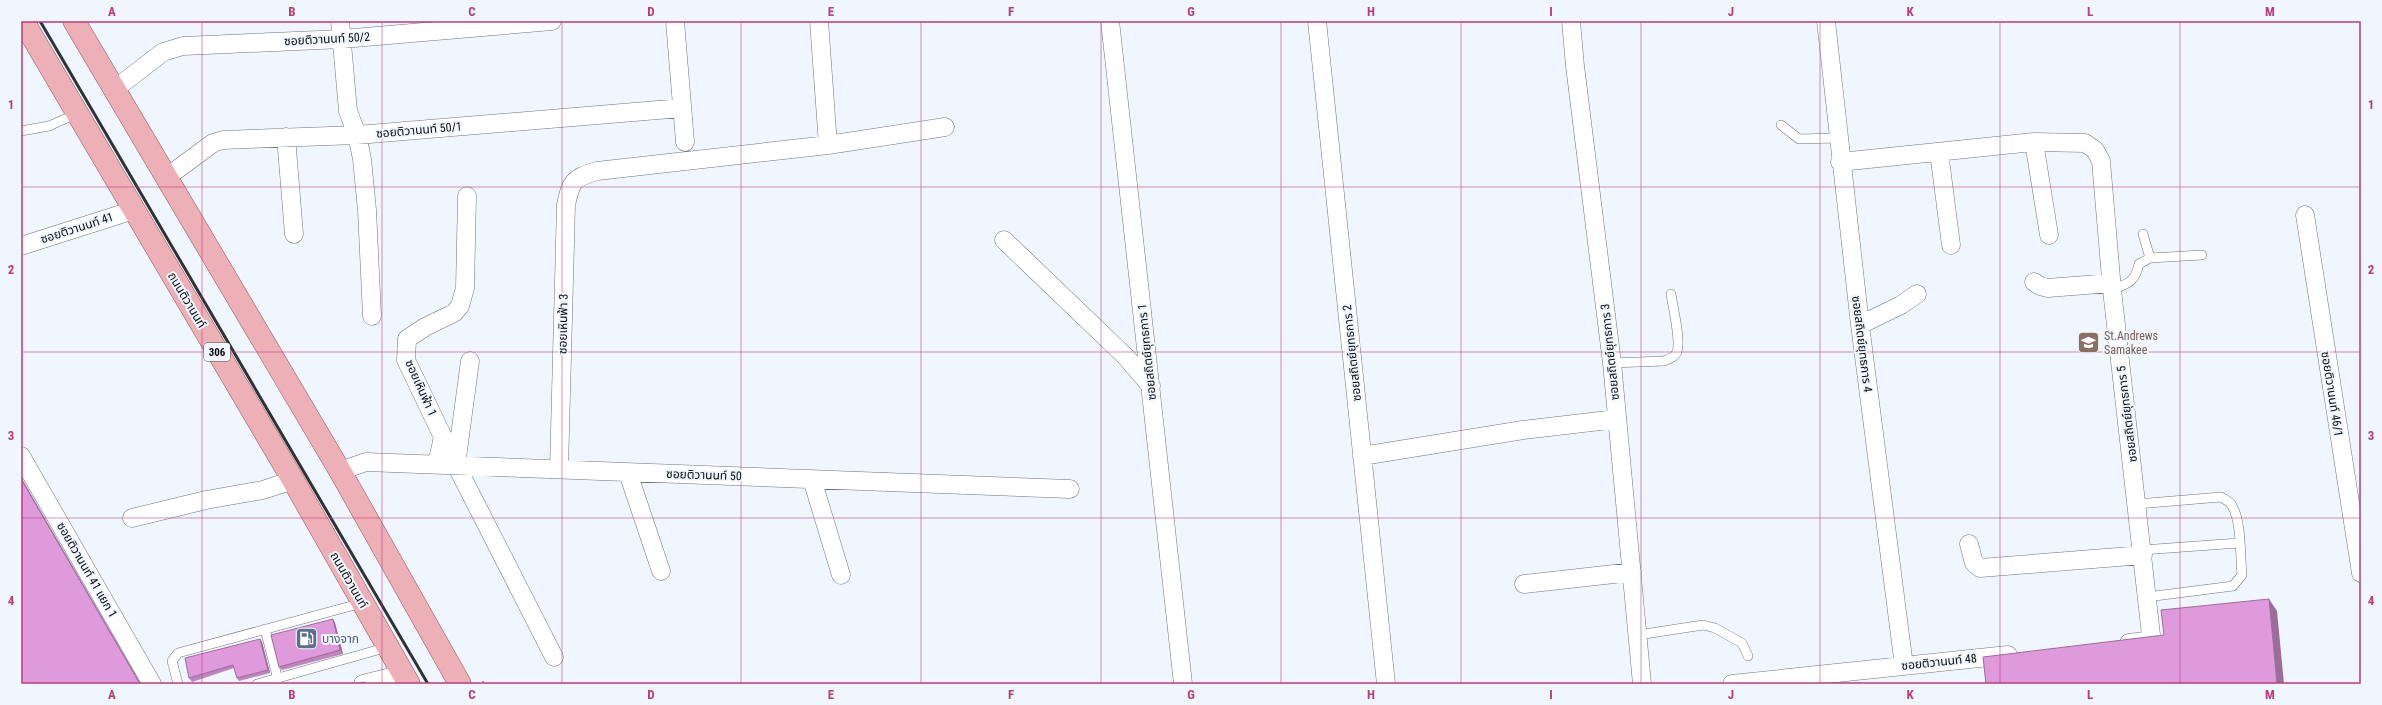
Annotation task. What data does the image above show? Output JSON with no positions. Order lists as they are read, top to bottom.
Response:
{
  "streets": {
    "main road": ["ถนนติวานนท์", "306"],
    "street": [
      "ซอยติวานนท์ 50/2",
      "ซอยติวานนท์ 50/1",
      "ซอยติวานนท์ 41",
      "ซอยเหินฟ้า 3",
      "ซอยสถิตย์ยุทธการ 4",
      "ซอยสถิตย์ยุทธการ 1",
      "ซอยสถิตย์ยุทธการ 3",
      "ซอยสถิตย์ยุทธการ 2",
      "ซอยเหินฟ้า 1",
      "ซอยติวานนท์ 46/1",
      "ซอยสถิตย์ยุทธการ 5",
      "ซอยติวานนท์ 50",
      "ซอยติวานนท์ 41 แยก 1",
      "ซอยติวานนท์ 48"
    ]
  },
  "crossings": [
    ["ซอยติวานนท์ 41", "ถนนติวานนท์"],
    ["ซอยเหินฟ้า 3", "ซอยติวานนท์ 50"],
    ["ซอยสถิตย์ยุทธการ 4", "ซอยติวานนท์ 48"],
    ["ซอยเหินฟ้า 1", "ซอยติวานนท์ 50"]
  ],
  "places": {
    "school or university": ["St.Andrews Samakee"],
    "fuel station": ["บางจาก"]
  },
  "grid": {
    "columns": [
      "A",
      "B",
      "C",
      "D",
      "E",
      "F",
      "G",
      "H",
      "I",
      "J",
      "K",
      "L",
      "M"
    ],
    "rows": [
      "1",
      "2",
      "3",
      "4"
    ]
  }
}
